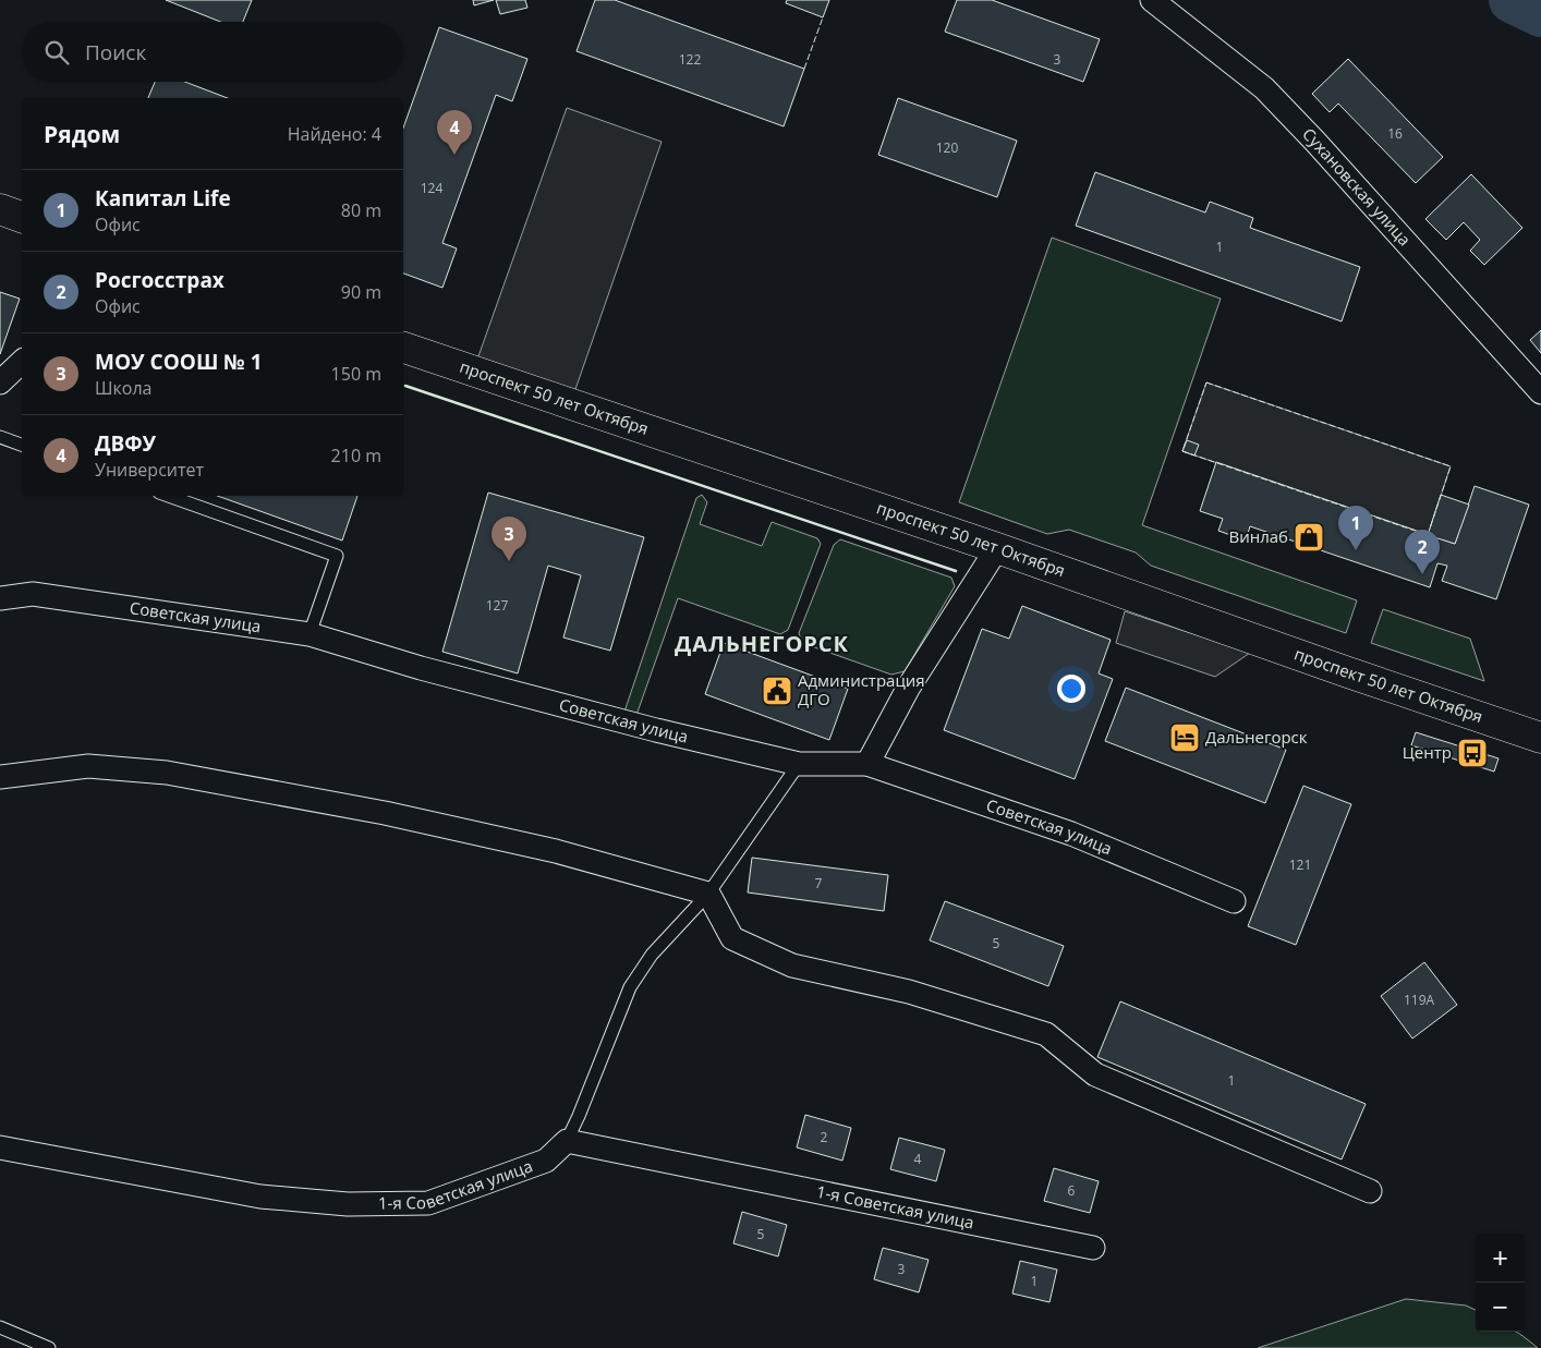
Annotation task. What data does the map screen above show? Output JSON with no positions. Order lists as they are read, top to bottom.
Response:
{
  "streets": {
    "main road": ["проспект 50 лет Октября"],
    "street": ["Сухановская улица", "Советская улица", "1-я Советская улица"]
  },
  "districts": ["ДАЛЬНЕГОРСК"],
  "places": {
    "shop": ["Винлаб"],
    "public building": ["Администрация ДГО"],
    "hotel": ["Дальнегорск"],
    "bus stop": ["Центр"]
  },
  "house_numbers": [
    "122",
    "3",
    "16",
    "120",
    "124",
    "1",
    "127",
    "121",
    "7",
    "5",
    "119А",
    "1",
    "2",
    "4",
    "6",
    "5",
    "3",
    "1"
  ],
  "page": {
    "search": "Поиск",
    "heading": ["Рядом", "Найдено: 4"],
    "pins": [
      "4",
      "1",
      "3",
      "2"
    ],
    "list": [
      {
        "mark": "1",
        "name": "Капитал Life",
        "note": "Офис",
        "value": "80 m"
      },
      {
        "mark": "2",
        "name": "Росгосстрах",
        "note": "Офис",
        "value": "90 m"
      },
      {
        "mark": "3",
        "name": "МОУ СООШ № 1",
        "note": "Школа",
        "value": "150 m"
      },
      {
        "mark": "4",
        "name": "ДВФУ",
        "note": "Университет",
        "value": "210 m"
      }
    ],
    "map_buttons": ["+", "−"]
  }
}
